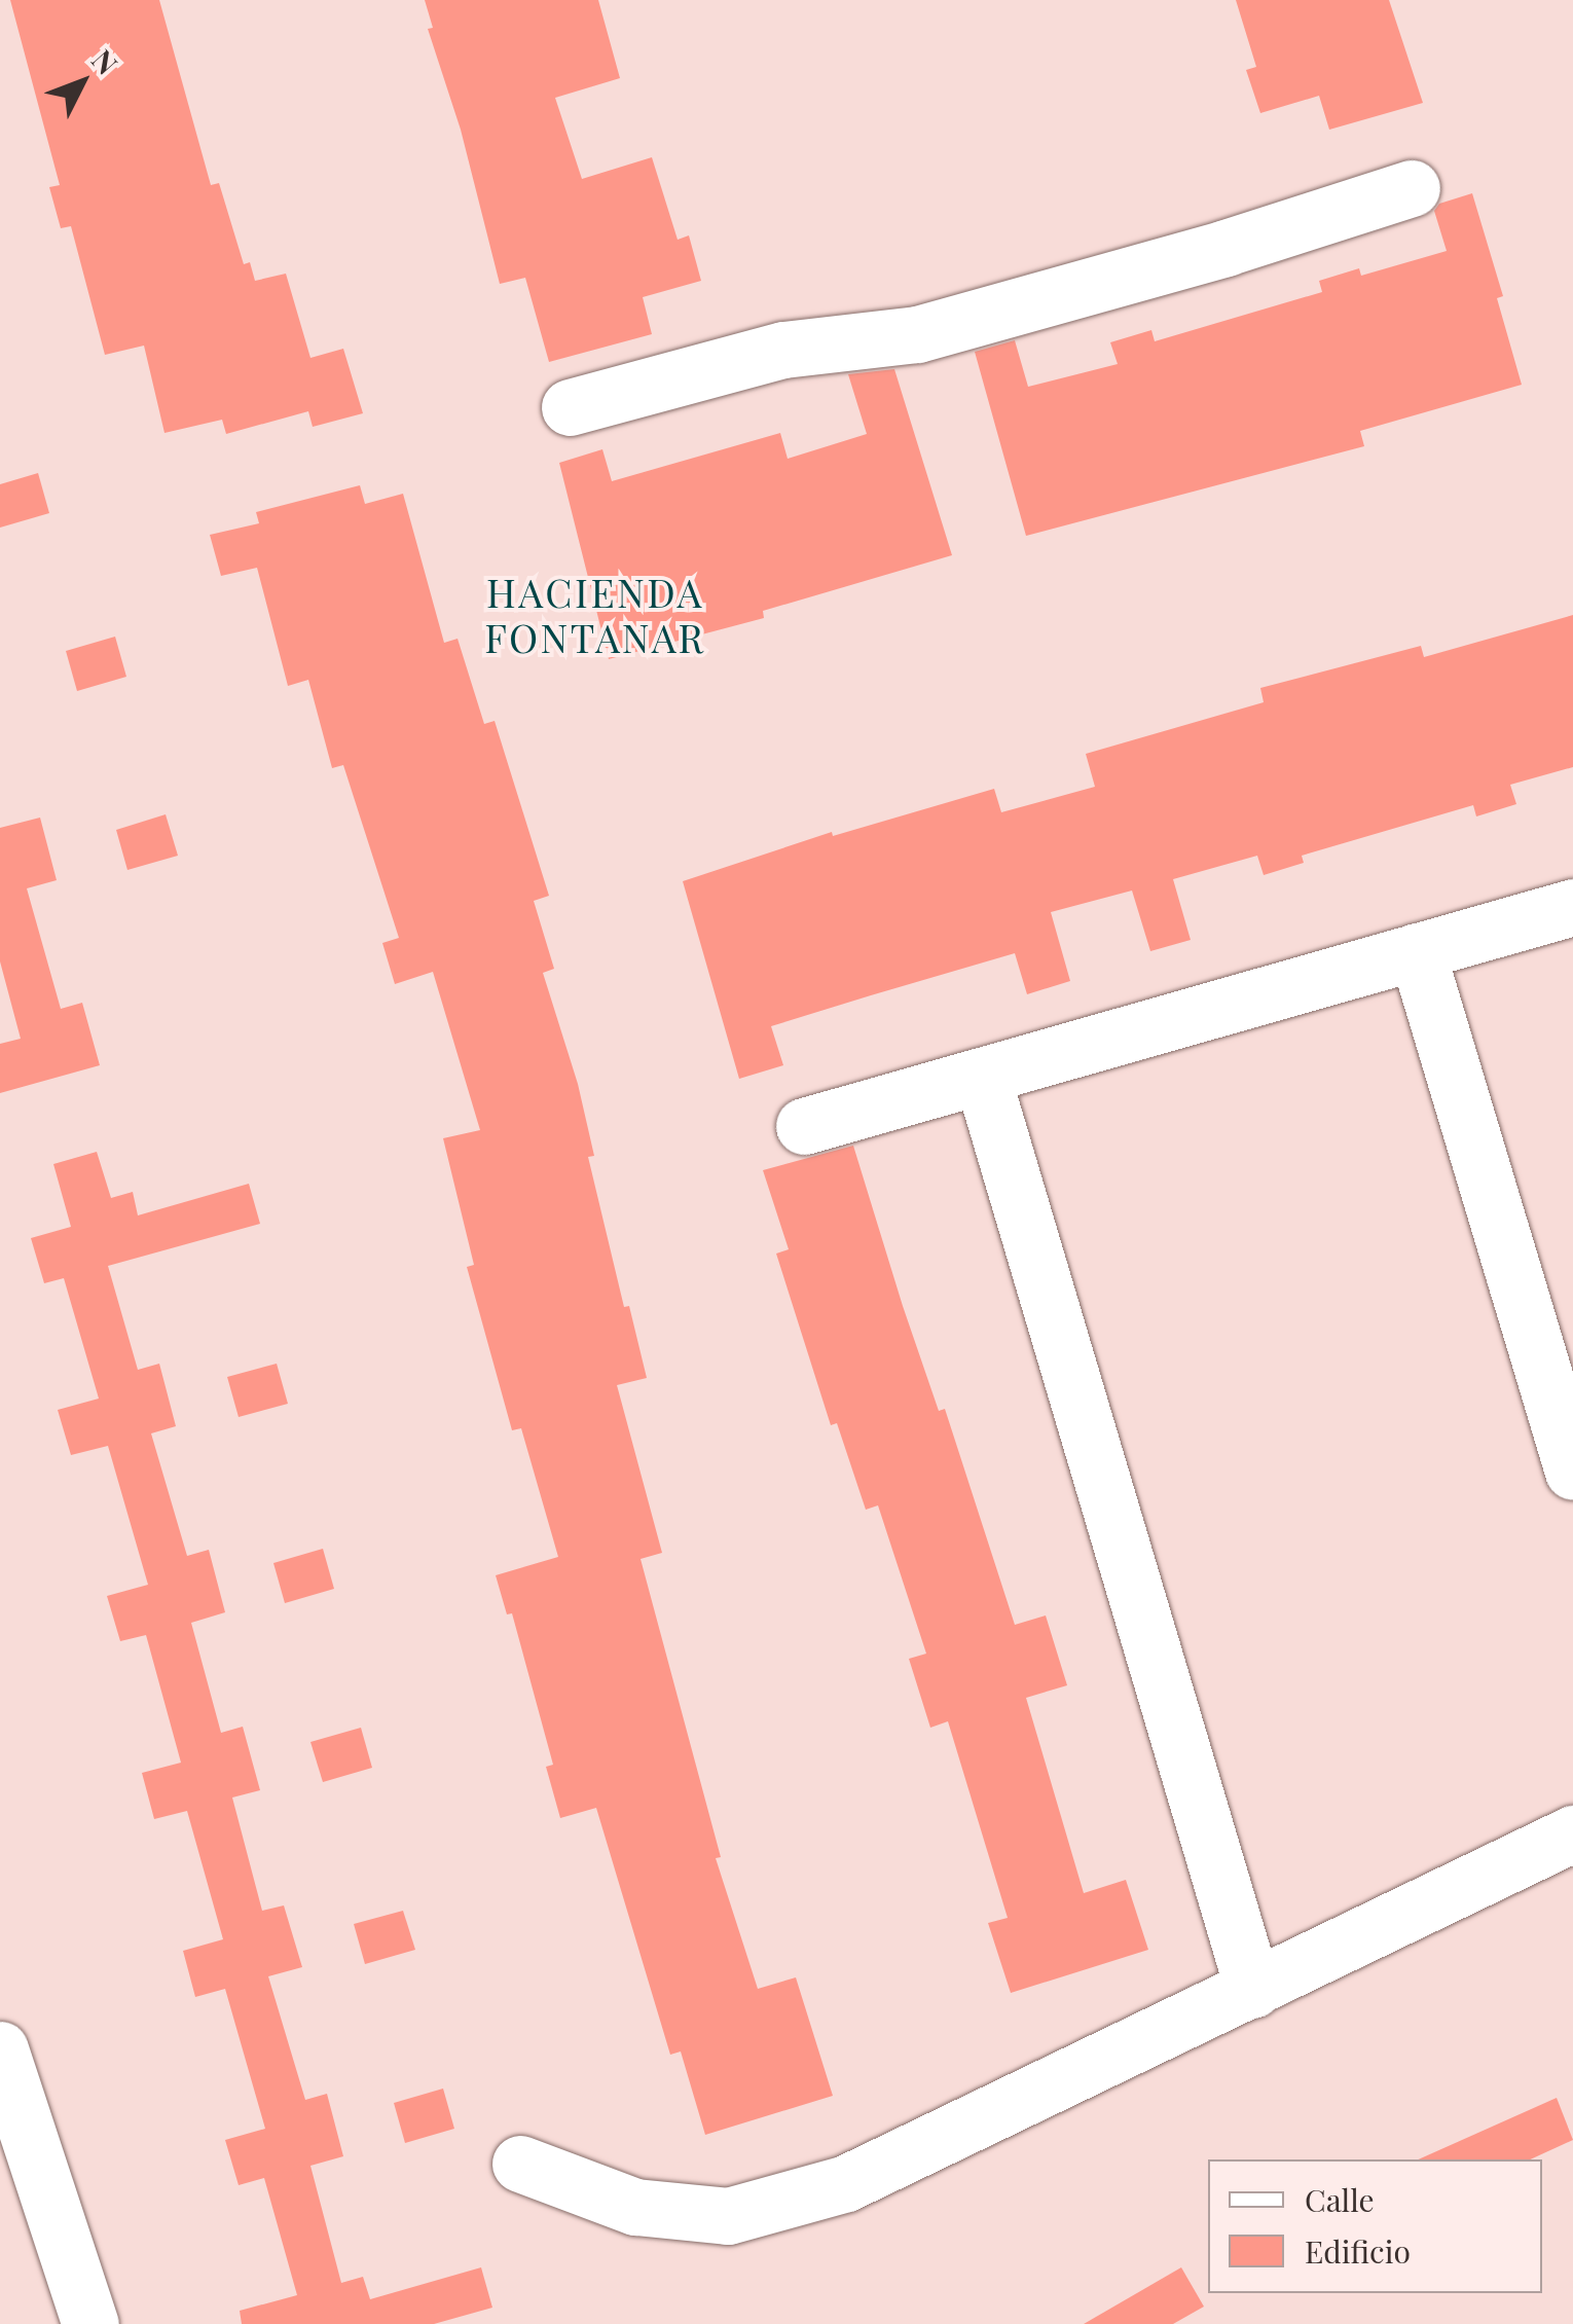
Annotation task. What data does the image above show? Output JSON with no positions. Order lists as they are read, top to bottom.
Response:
{
  "districts": ["HACIENDA FONTANAR"],
  "legend": ["Calle", "Edificio"],
  "north": "top right"
}
